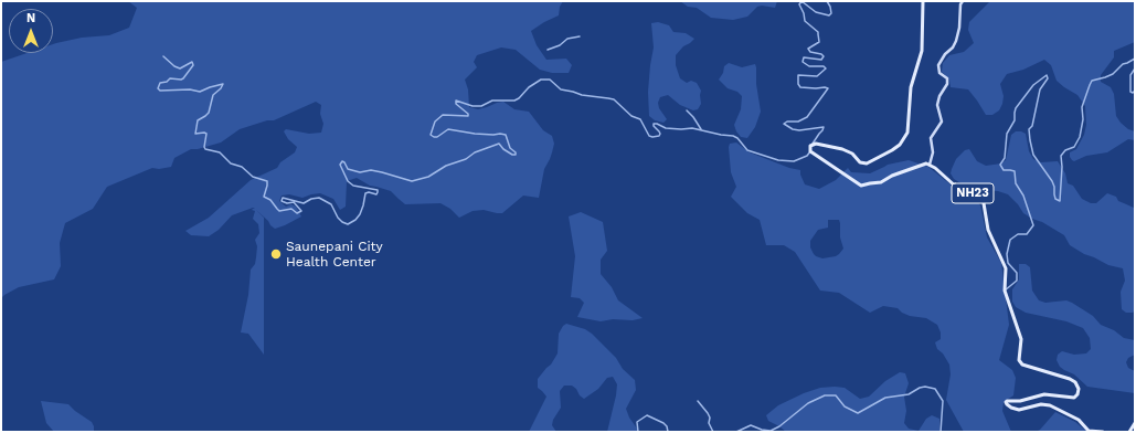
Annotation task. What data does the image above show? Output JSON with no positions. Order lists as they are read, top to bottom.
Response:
{
  "streets": {
    "main road": ["NH23"]
  },
  "places": ["Saunepani City Health Center"],
  "north": "top"
}
